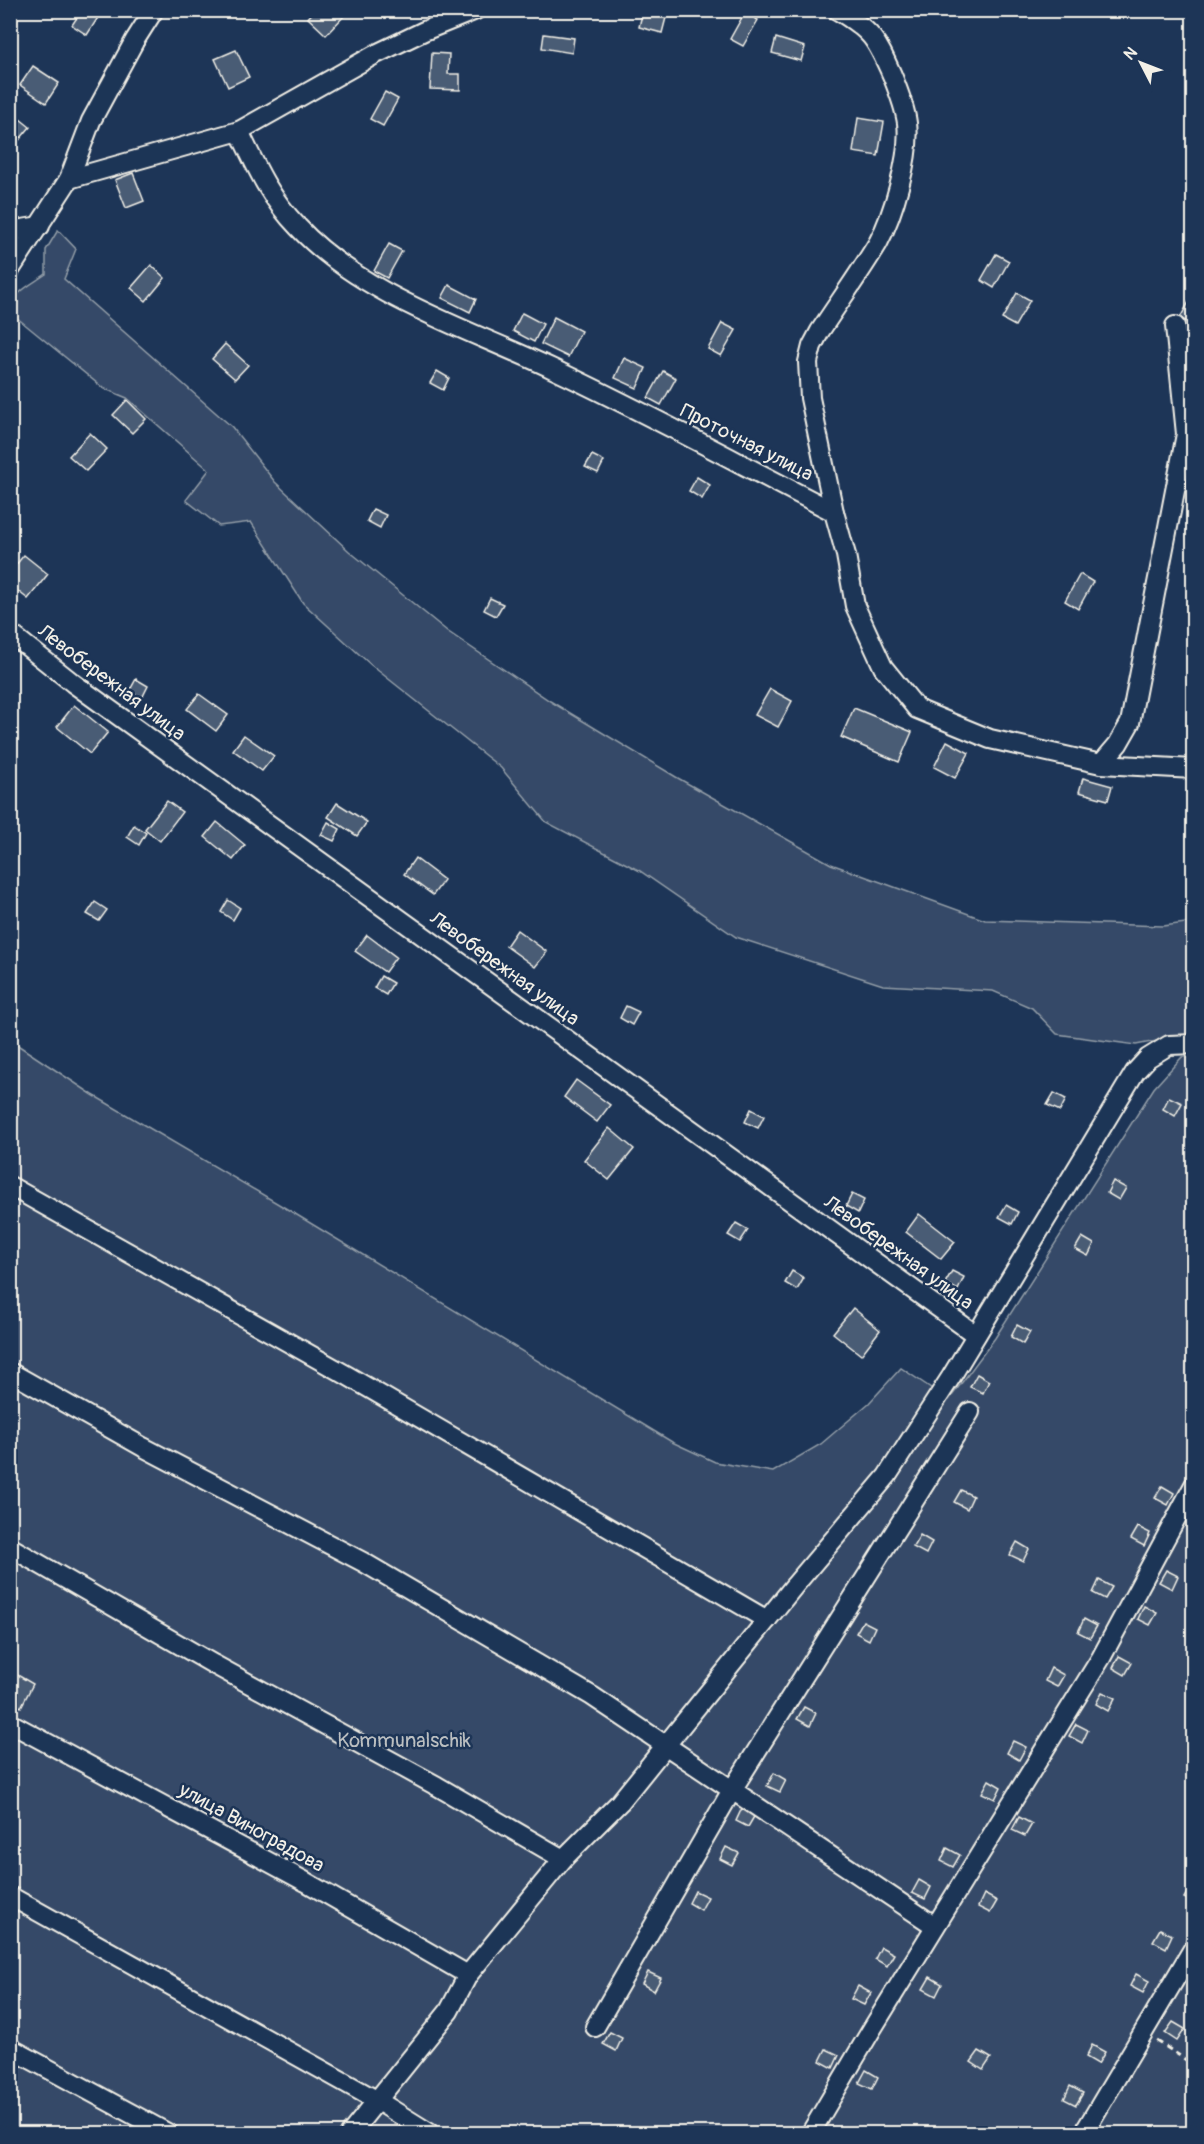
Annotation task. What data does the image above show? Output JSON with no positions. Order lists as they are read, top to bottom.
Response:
{
  "streets": {
    "street": ["Проточная улица", "Левобережная улица", "улица Виноградова"]
  },
  "parks": ["Kommunalschik"],
  "north": "top left"
}
